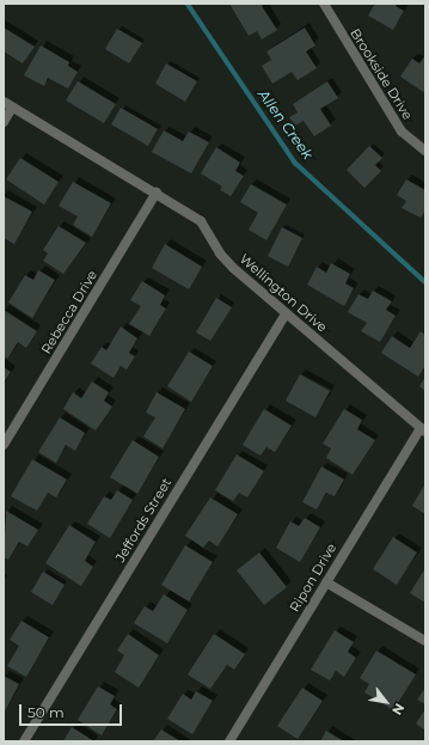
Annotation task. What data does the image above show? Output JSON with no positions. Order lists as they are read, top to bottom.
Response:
{
  "streets": {
    "street": [
      "Brookside Drive",
      "Wellington Drive",
      "Rebecca Drive",
      "Jeffords Street",
      "Ripon Drive"
    ]
  },
  "crossings": [
    ["Wellington Drive", "Rebecca Drive"],
    ["Wellington Drive", "Jeffords Street"],
    ["Wellington Drive", "Ripon Drive"]
  ],
  "water": ["Allen Creek"],
  "scale_bar": "50 m",
  "north": "bottom right"
}
